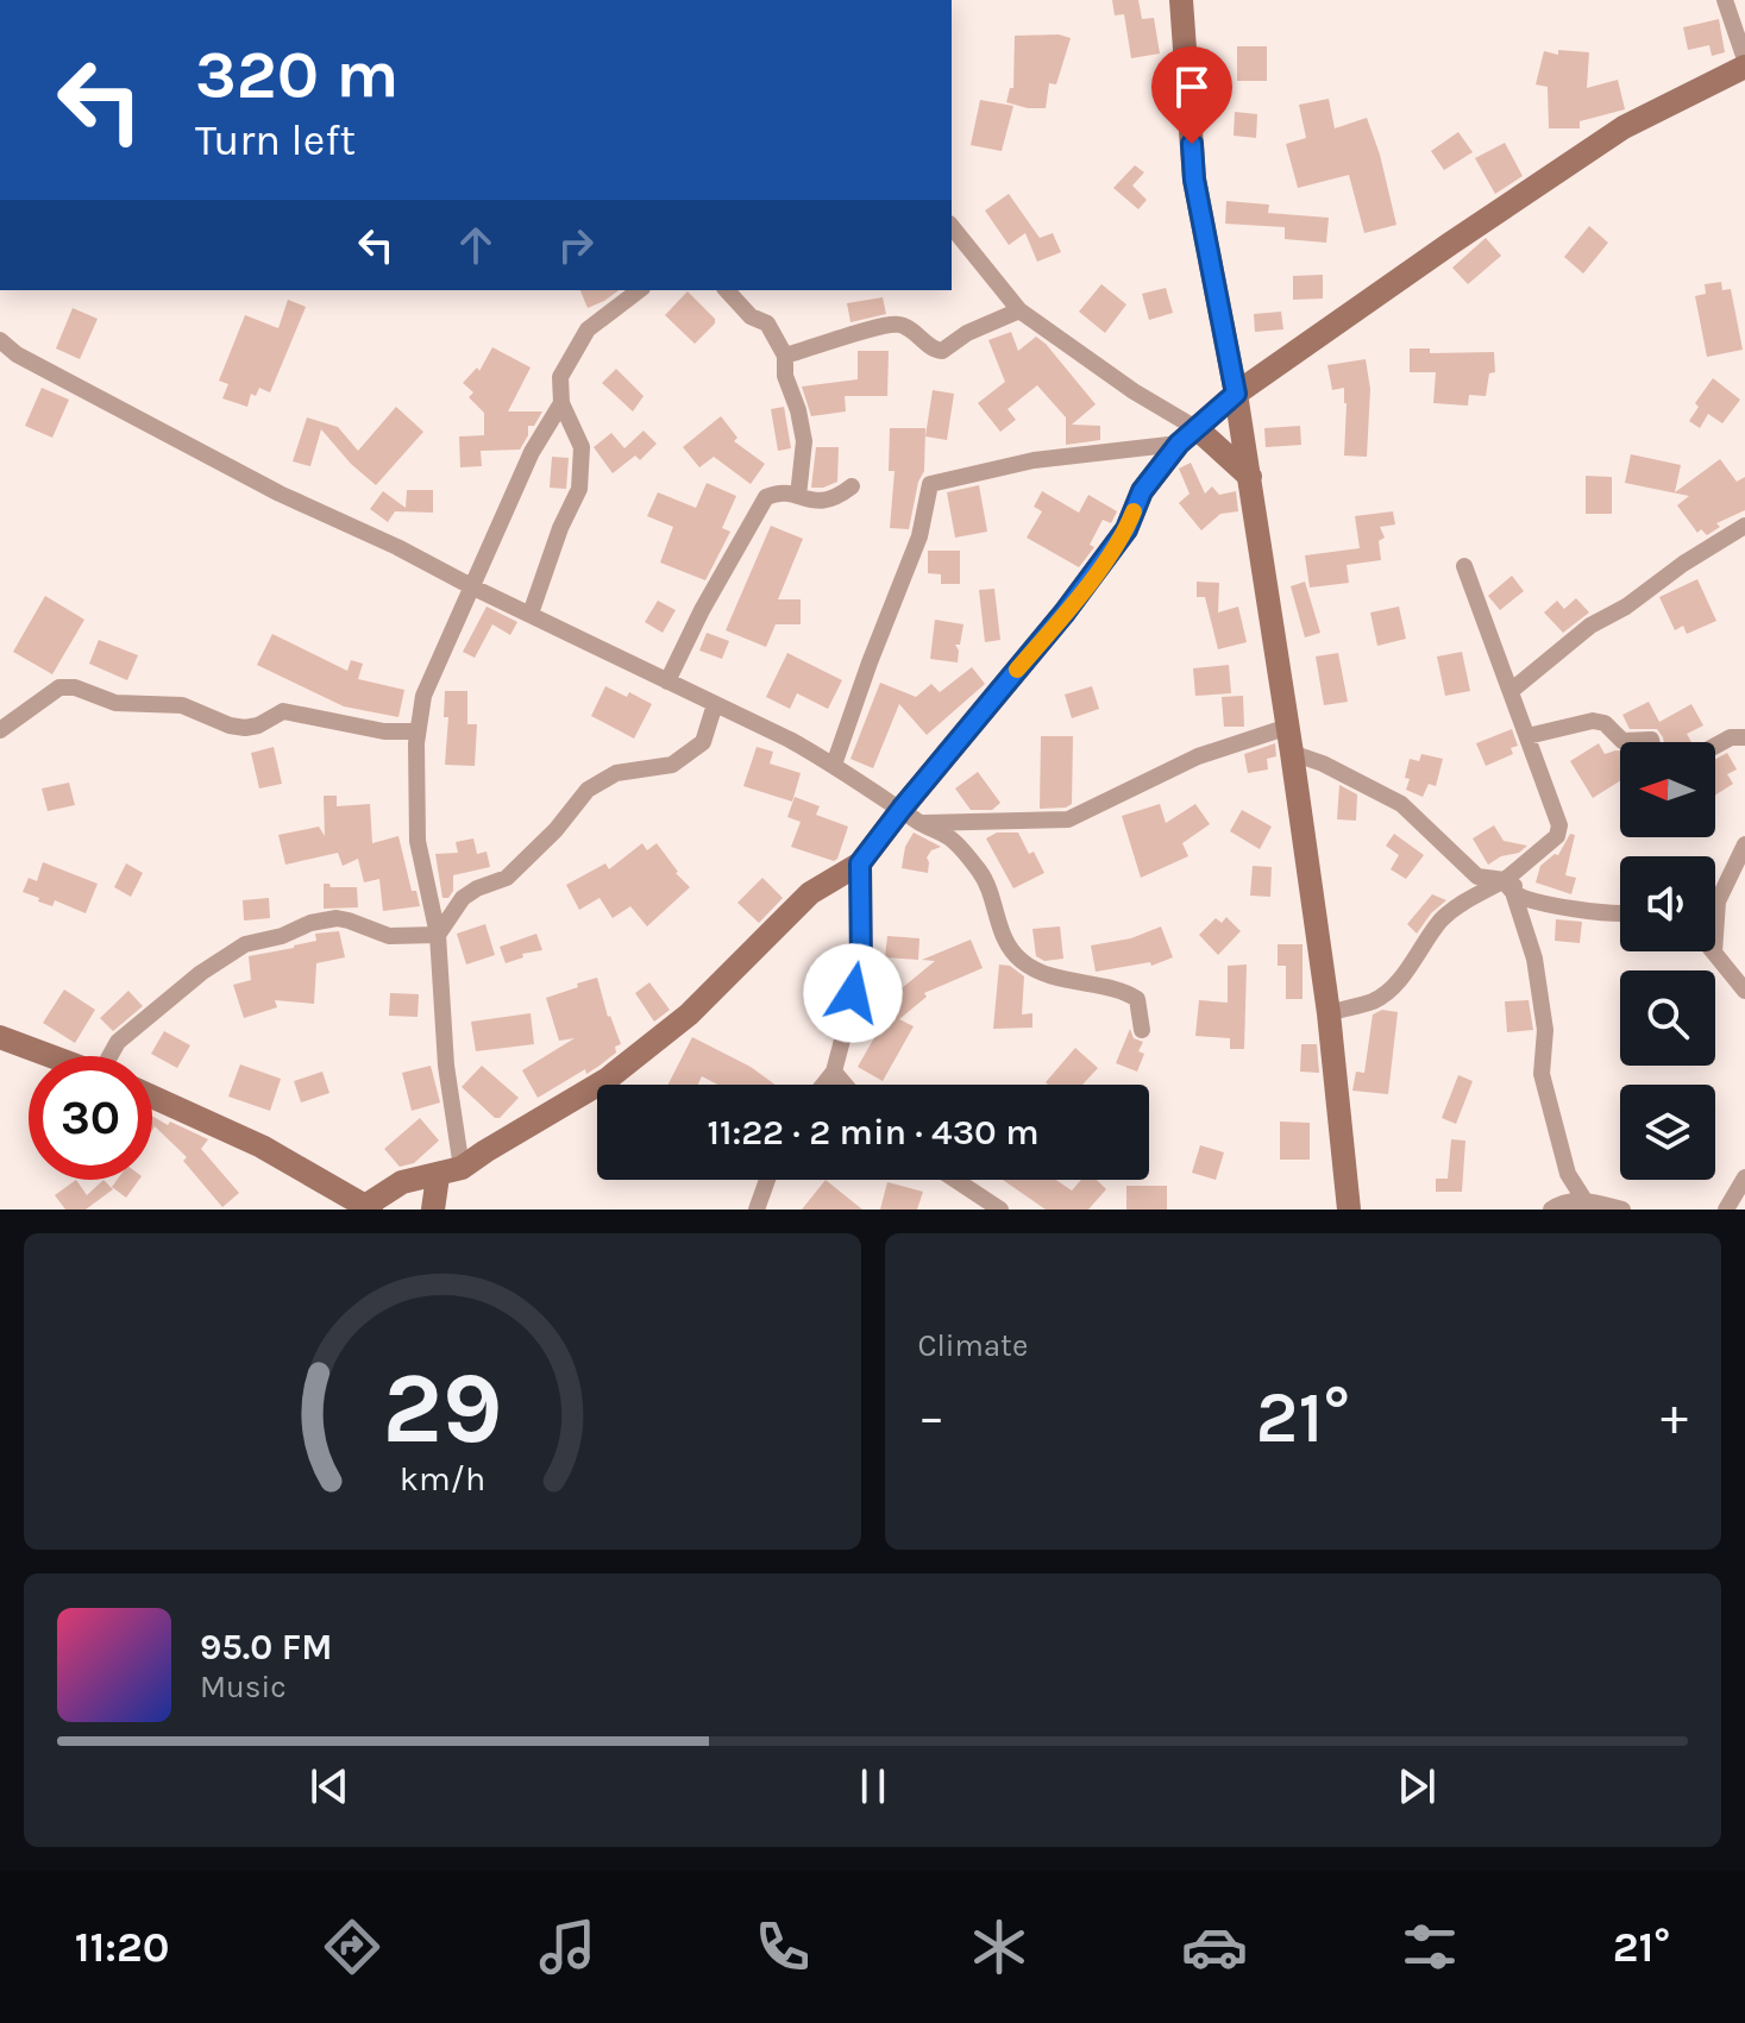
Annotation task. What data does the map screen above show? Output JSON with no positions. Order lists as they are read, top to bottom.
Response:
{
  "north": "left",
  "page": {
    "turn": ["320 m", "Turn left"],
    "limit": "30",
    "trip": "11:22 · 2 min · 430 m",
    "tile": "Climate",
    "heat": ["−", "21°", "+"],
    "song": ["95.0 FM", "Music"],
    "tabs": ["11:20", "21°"],
    "gauge": ["29", "km/h"]
  }
}
